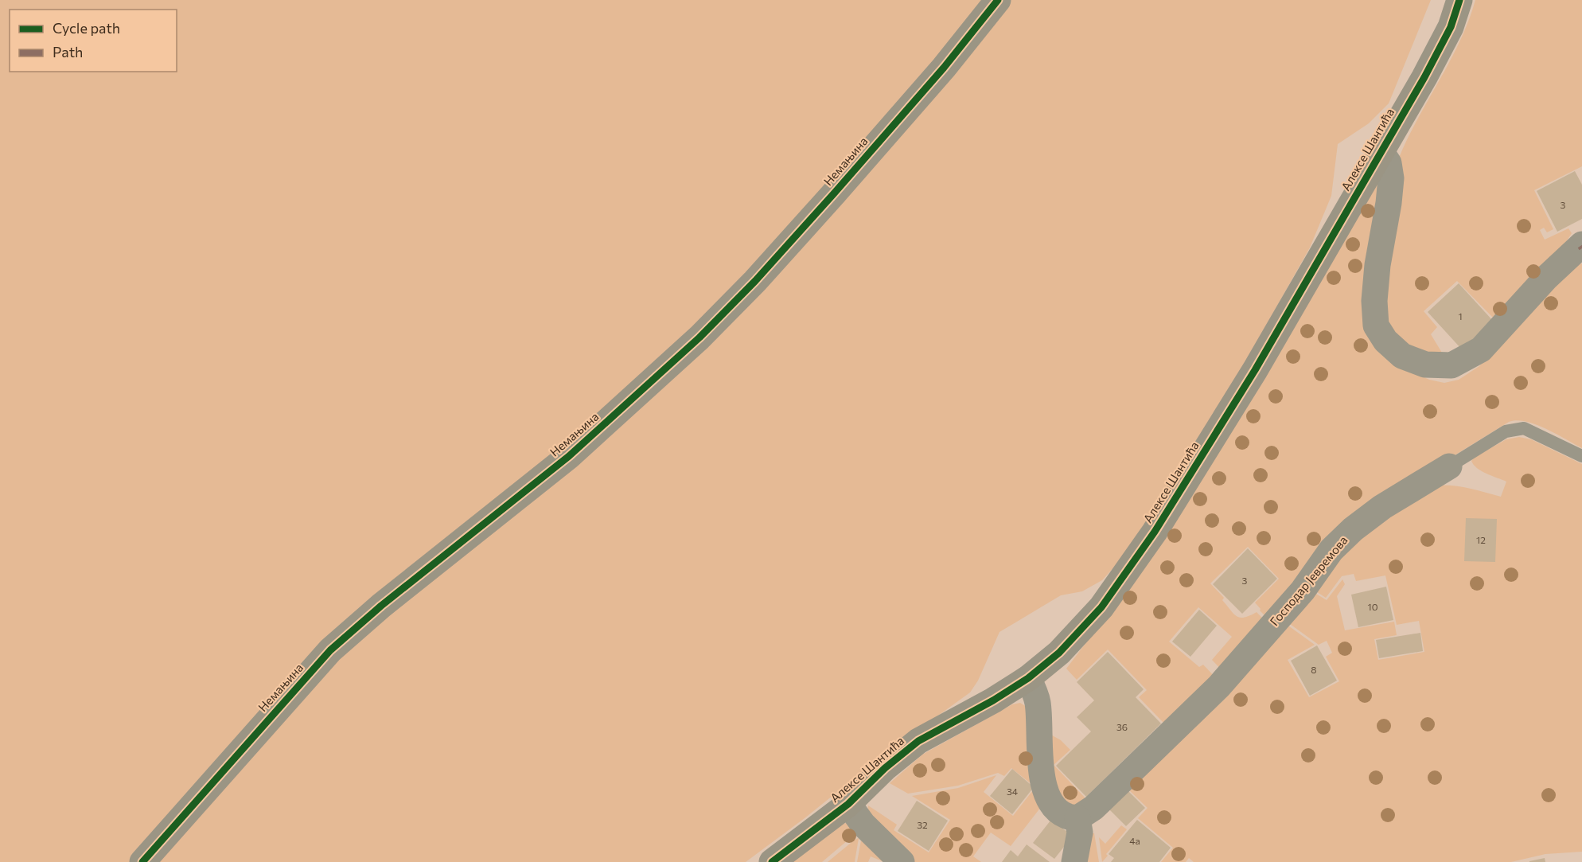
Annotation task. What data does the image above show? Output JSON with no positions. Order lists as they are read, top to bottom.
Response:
{
  "streets": {
    "main road": ["Алексе Шантића", "Немањина"],
    "street": ["Господар Јевремова"]
  },
  "house_numbers": [
    "3",
    "1",
    "12",
    "3",
    "10",
    "8",
    "36",
    "34",
    "32",
    "4a"
  ],
  "legend": ["Cycle path", "Path"]
}
